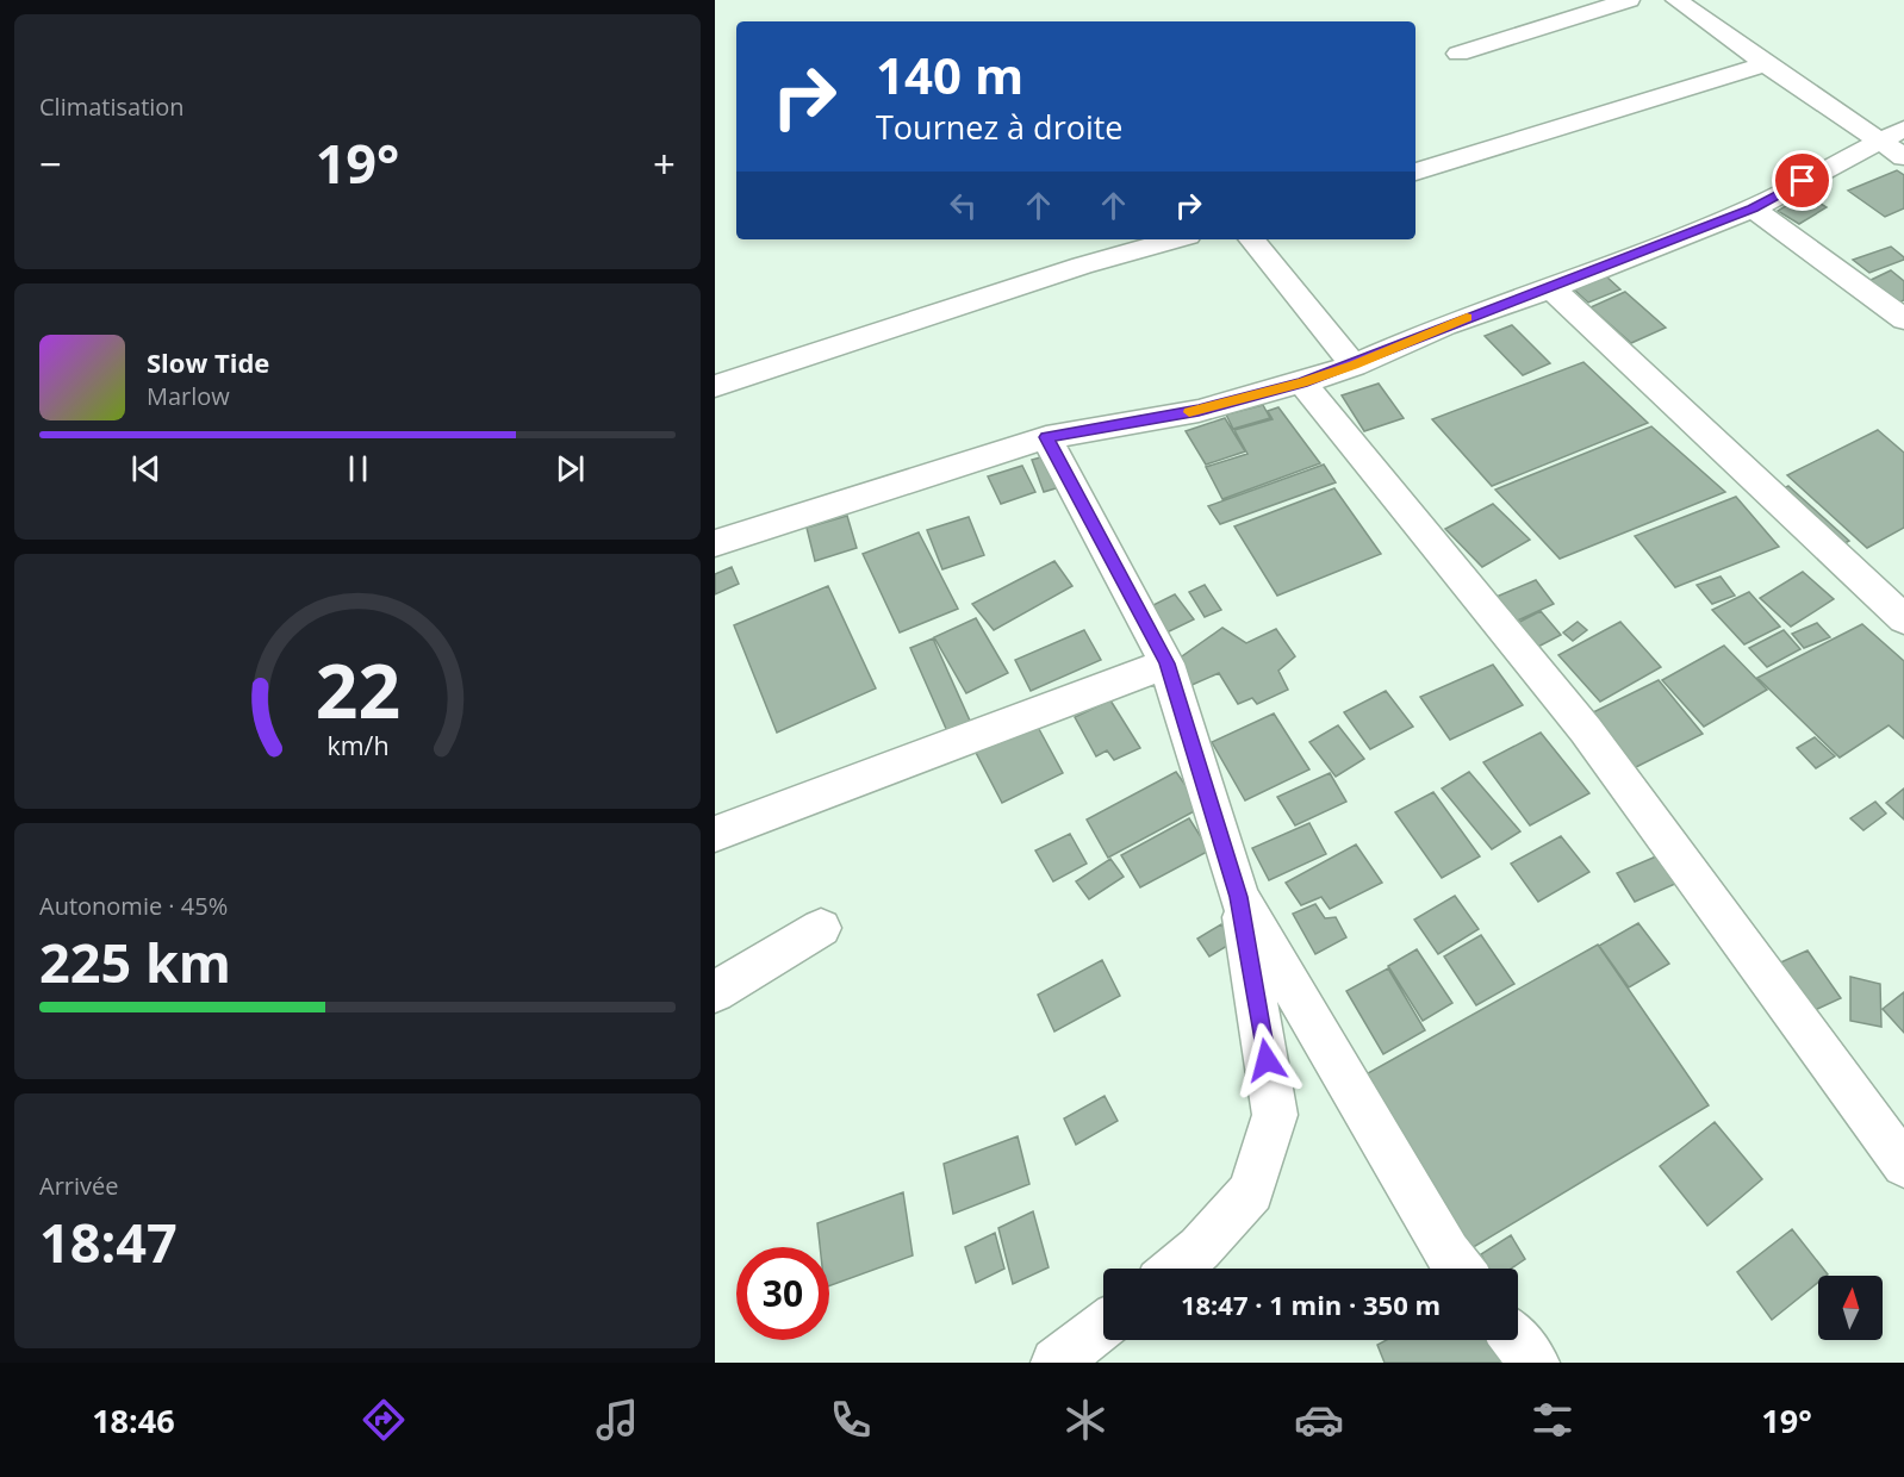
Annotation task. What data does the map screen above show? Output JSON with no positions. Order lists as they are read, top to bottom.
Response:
{
  "north": "top",
  "page": {
    "tile": [
      "Climatisation",
      ["Autonomie · 45%", "225 km"],
      ["Arrivée", "18:47"]
    ],
    "turn": ["140 m", "Tournez à droite"],
    "heat": ["−", "19°", "+"],
    "song": ["Slow Tide", "Marlow"],
    "limit": "30",
    "trip": "18:47 · 1 min · 350 m",
    "tabs": ["18:46", "19°"],
    "gauge": ["22", "km/h"]
  }
}
